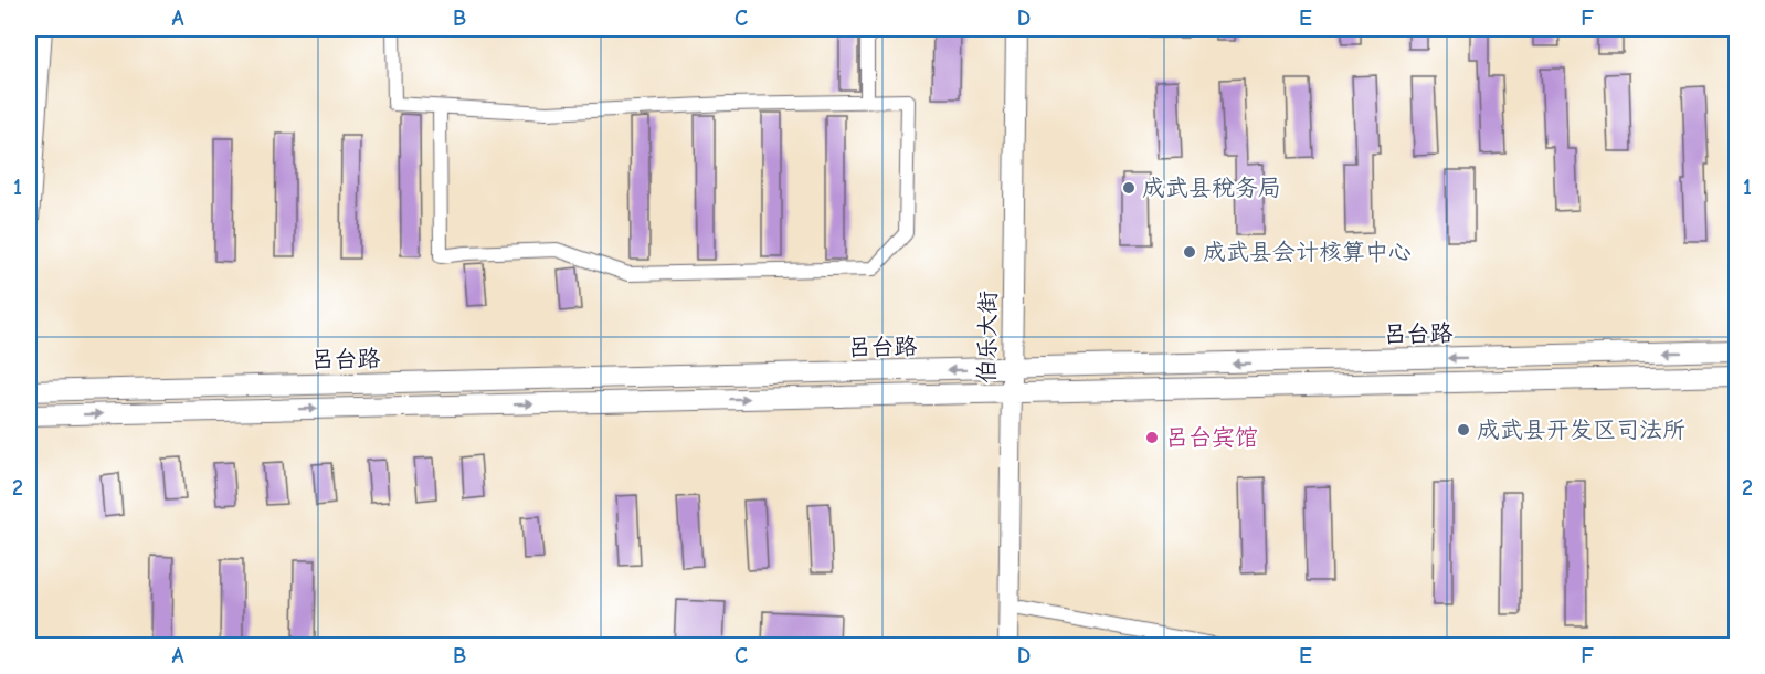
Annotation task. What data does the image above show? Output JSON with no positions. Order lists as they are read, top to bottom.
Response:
{
  "streets": {
    "main road": ["吕台路", "伯乐大街"]
  },
  "crossings": [
    ["吕台路", "伯乐大街"]
  ],
  "places": [
    "成武县税务局",
    "成武县会计核算中心",
    "成武县开发区司法所",
    "吕台宾馆"
  ],
  "grid": {
    "columns": [
      "A",
      "B",
      "C",
      "D",
      "E",
      "F"
    ],
    "rows": ["1", "2"]
  }
}
